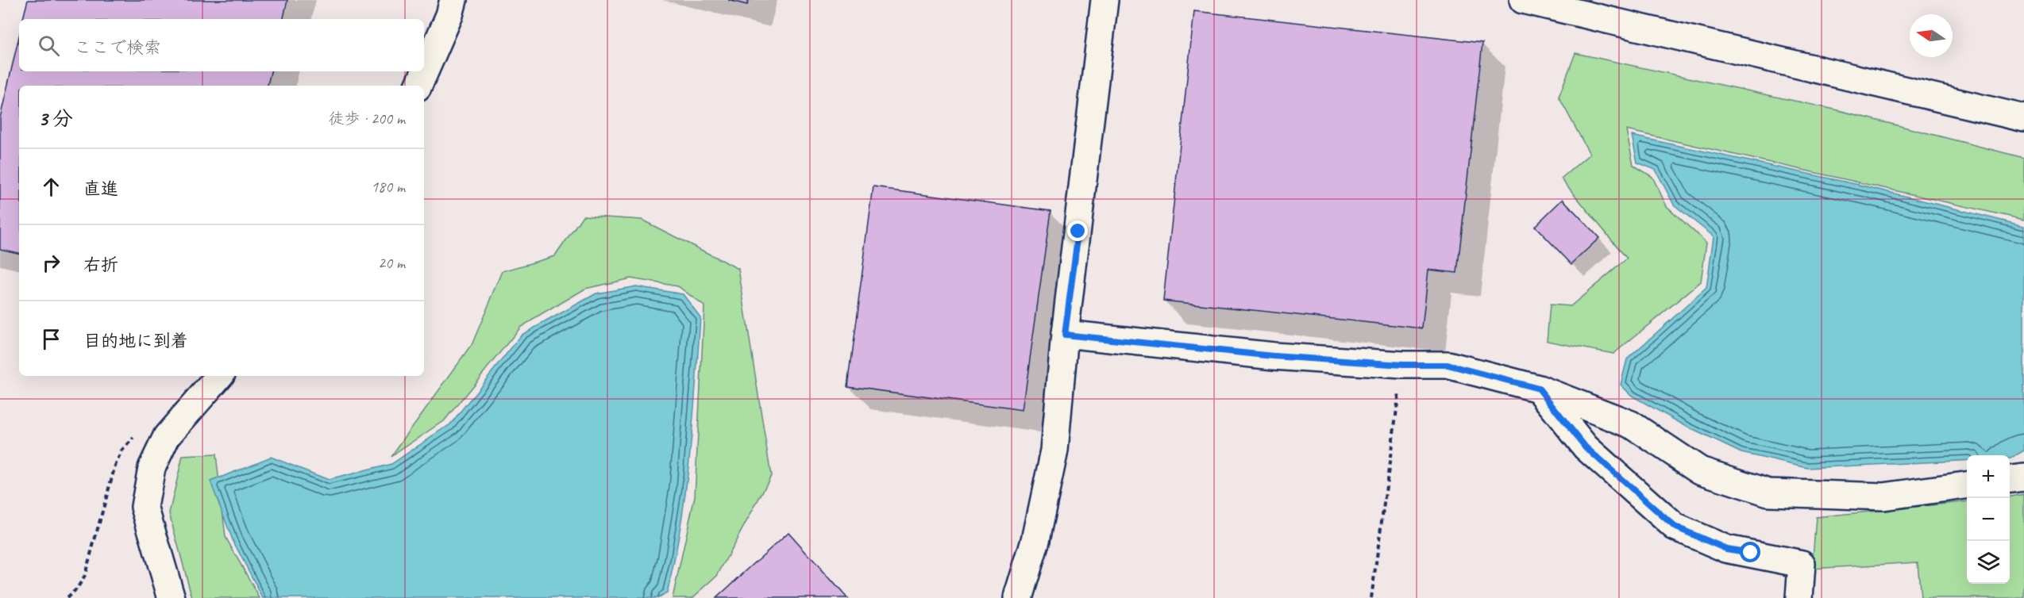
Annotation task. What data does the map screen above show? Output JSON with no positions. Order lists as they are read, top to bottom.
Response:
{
  "north": "left",
  "page": {
    "search": "ここで検索",
    "heading": ["3 分", "徒歩 · 200 m"],
    "list": [
      ["直進", "180 m"],
      ["右折", "20 m"],
      "目的地に到着"
    ],
    "map_buttons": ["+", "−"]
  }
}
